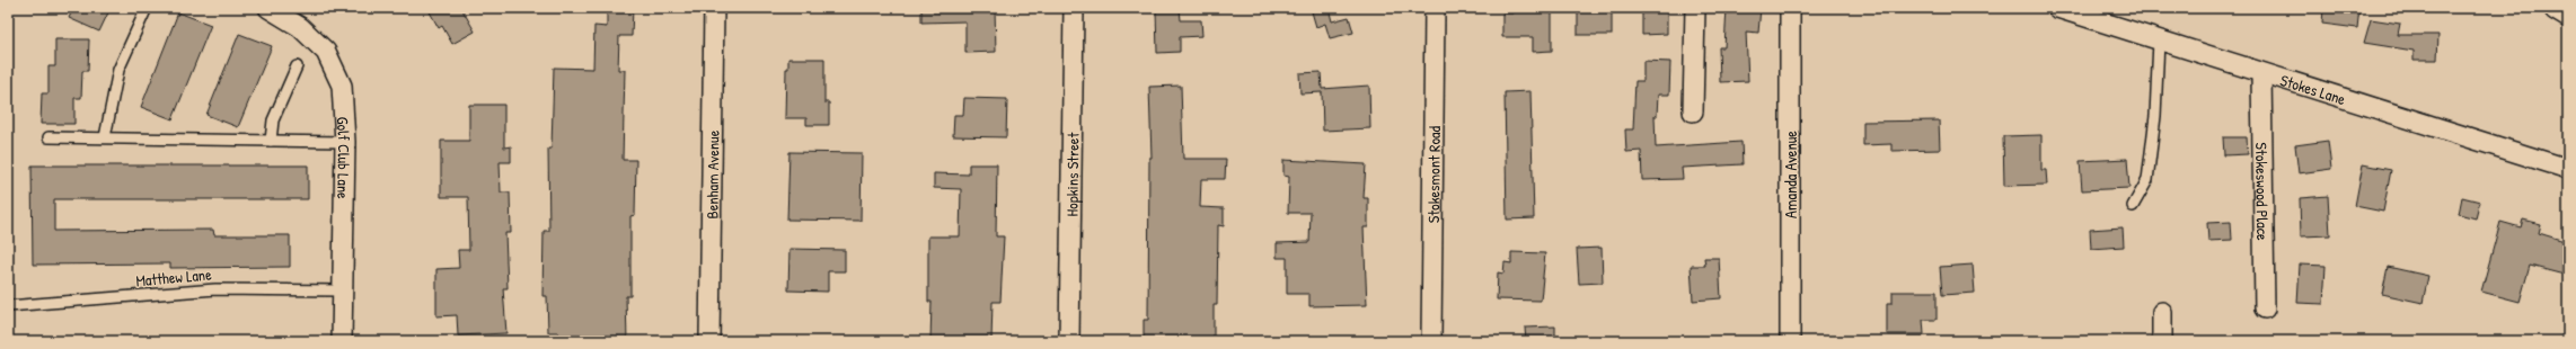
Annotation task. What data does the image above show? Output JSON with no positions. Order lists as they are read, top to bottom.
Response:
{
  "streets": {
    "street": [
      "Stokes Lane",
      "Golf Club Lane",
      "Benham Avenue",
      "Hopkins Street",
      "Stokesmont Road",
      "Amanda Avenue",
      "Stokeswood Place"
    ],
    "lane": ["Matthew Lane"]
  },
  "crossings": [
    ["Stokes Lane", "Stokeswood Place"],
    ["Golf Club Lane", "Matthew Lane"]
  ]
}
